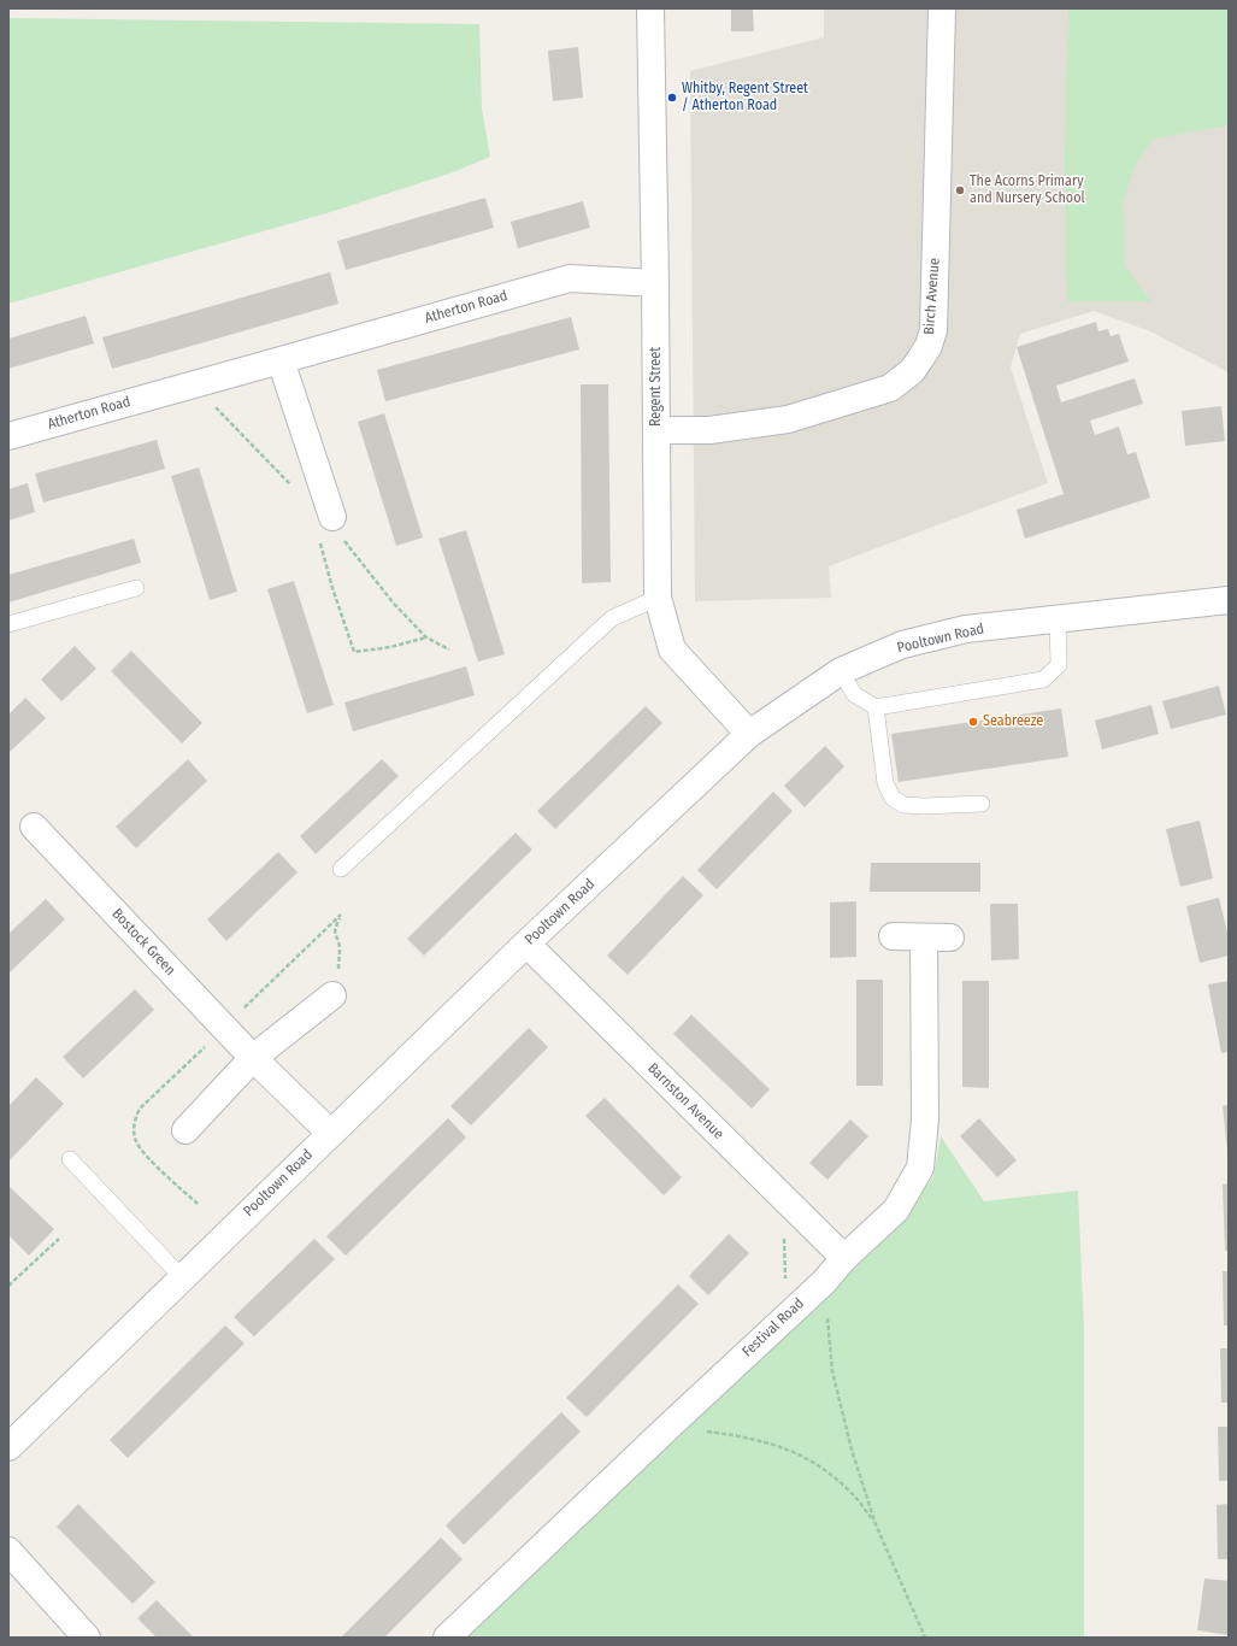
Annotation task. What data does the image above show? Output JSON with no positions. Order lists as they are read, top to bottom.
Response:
{
  "streets": {
    "street": [
      "Birch Avenue",
      "Atherton Road",
      "Regent Street",
      "Pooltown Road",
      "Bostock Green",
      "Barnston Avenue",
      "Festival Road"
    ]
  },
  "crossings": [
    ["Birch Avenue", "Regent Street"],
    ["Atherton Road", "Regent Street"],
    ["Regent Street", "Pooltown Road"],
    ["Pooltown Road", "Bostock Green"],
    ["Pooltown Road", "Barnston Avenue"],
    ["Barnston Avenue", "Festival Road"]
  ],
  "places": ["Whitby, Regent Street / Atherton Road", "The Acorns Primary and Nursery School", "Seabreeze"]
}
